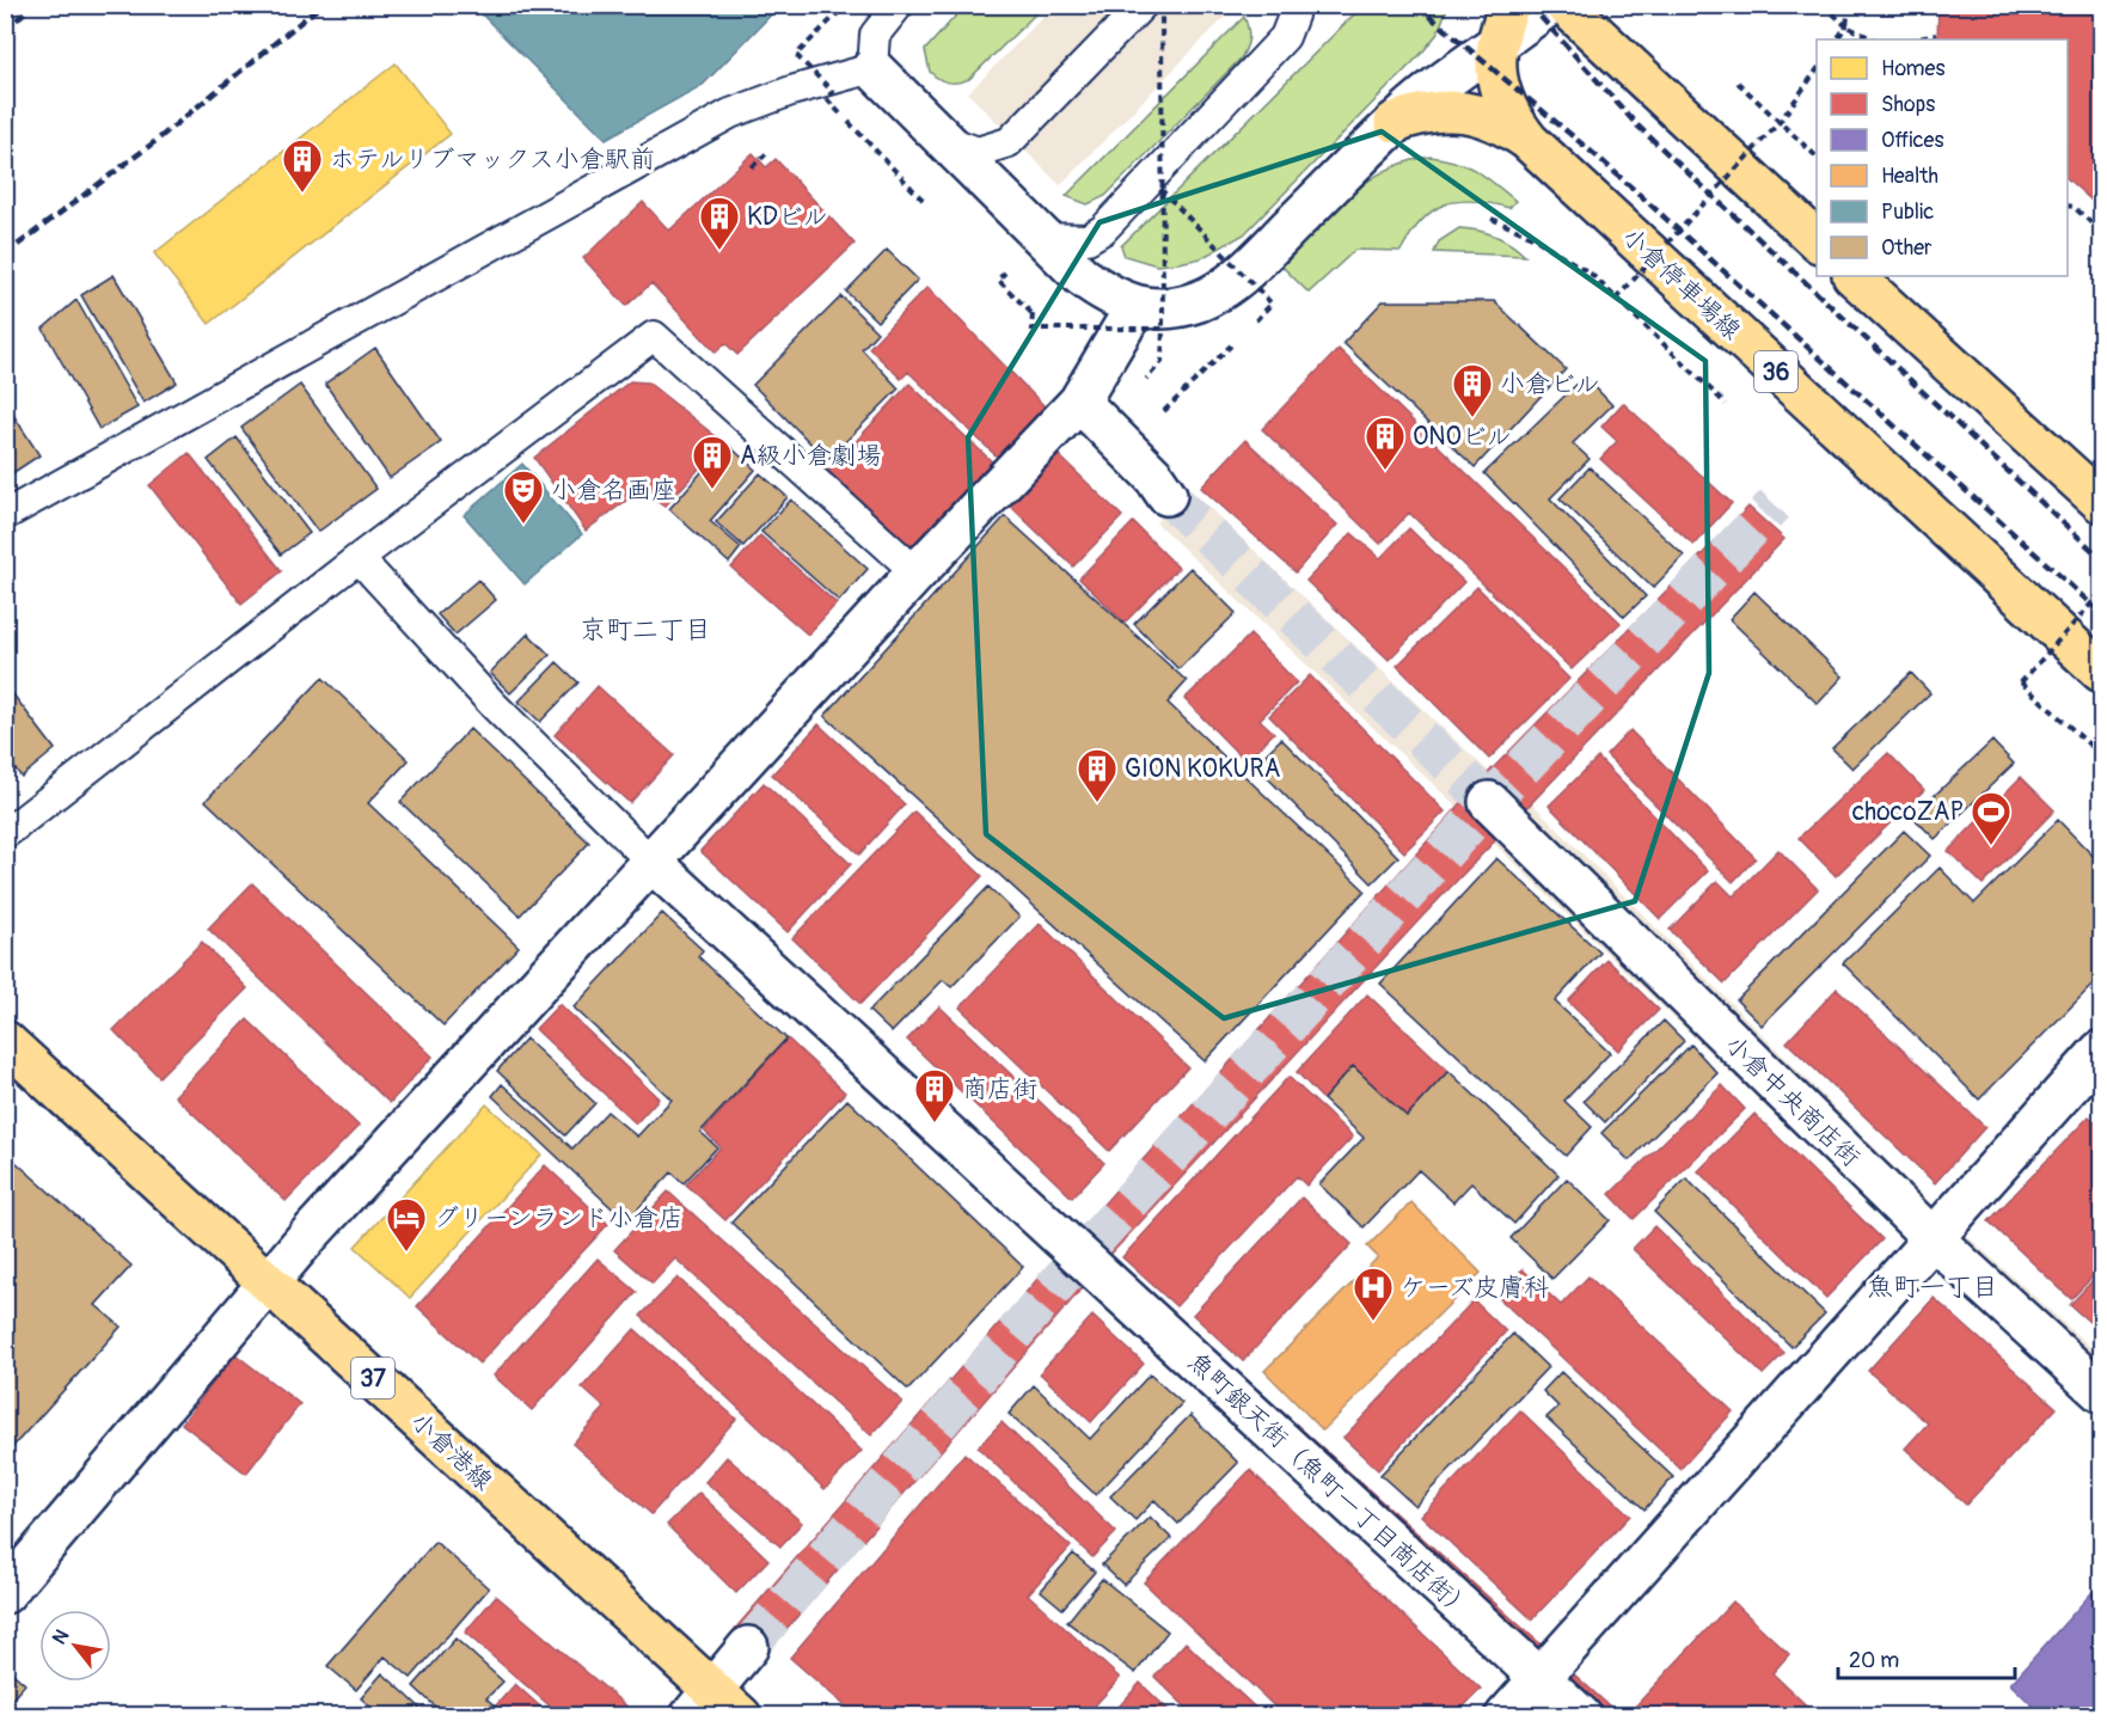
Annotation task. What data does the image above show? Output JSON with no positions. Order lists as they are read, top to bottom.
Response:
{
  "streets": {
    "main road": [
      "小倉停車場線",
      "36",
      "37",
      "小倉港線"
    ],
    "street": ["小倉中央商店街", "魚町銀天街（魚町一丁目商店街）"]
  },
  "districts": ["京町二丁目", "魚町一丁目"],
  "places": {
    "building": [
      "ホテルリブマックス小倉駅前",
      "KDビル",
      "小倉ビル",
      "ONOビル",
      "A級小倉劇場",
      "GION KOKURA",
      "商店街"
    ],
    "theatre": ["小倉名画座"],
    "sports": ["chocoZAP"],
    "hotel": ["グリーンランド小倉店"],
    "hospital": ["ケーズ皮膚科"]
  },
  "legend": [
    "Homes",
    "Shops",
    "Offices",
    "Health",
    "Public",
    "Other"
  ],
  "scale_bar": "20 m",
  "north": "top left"
}
